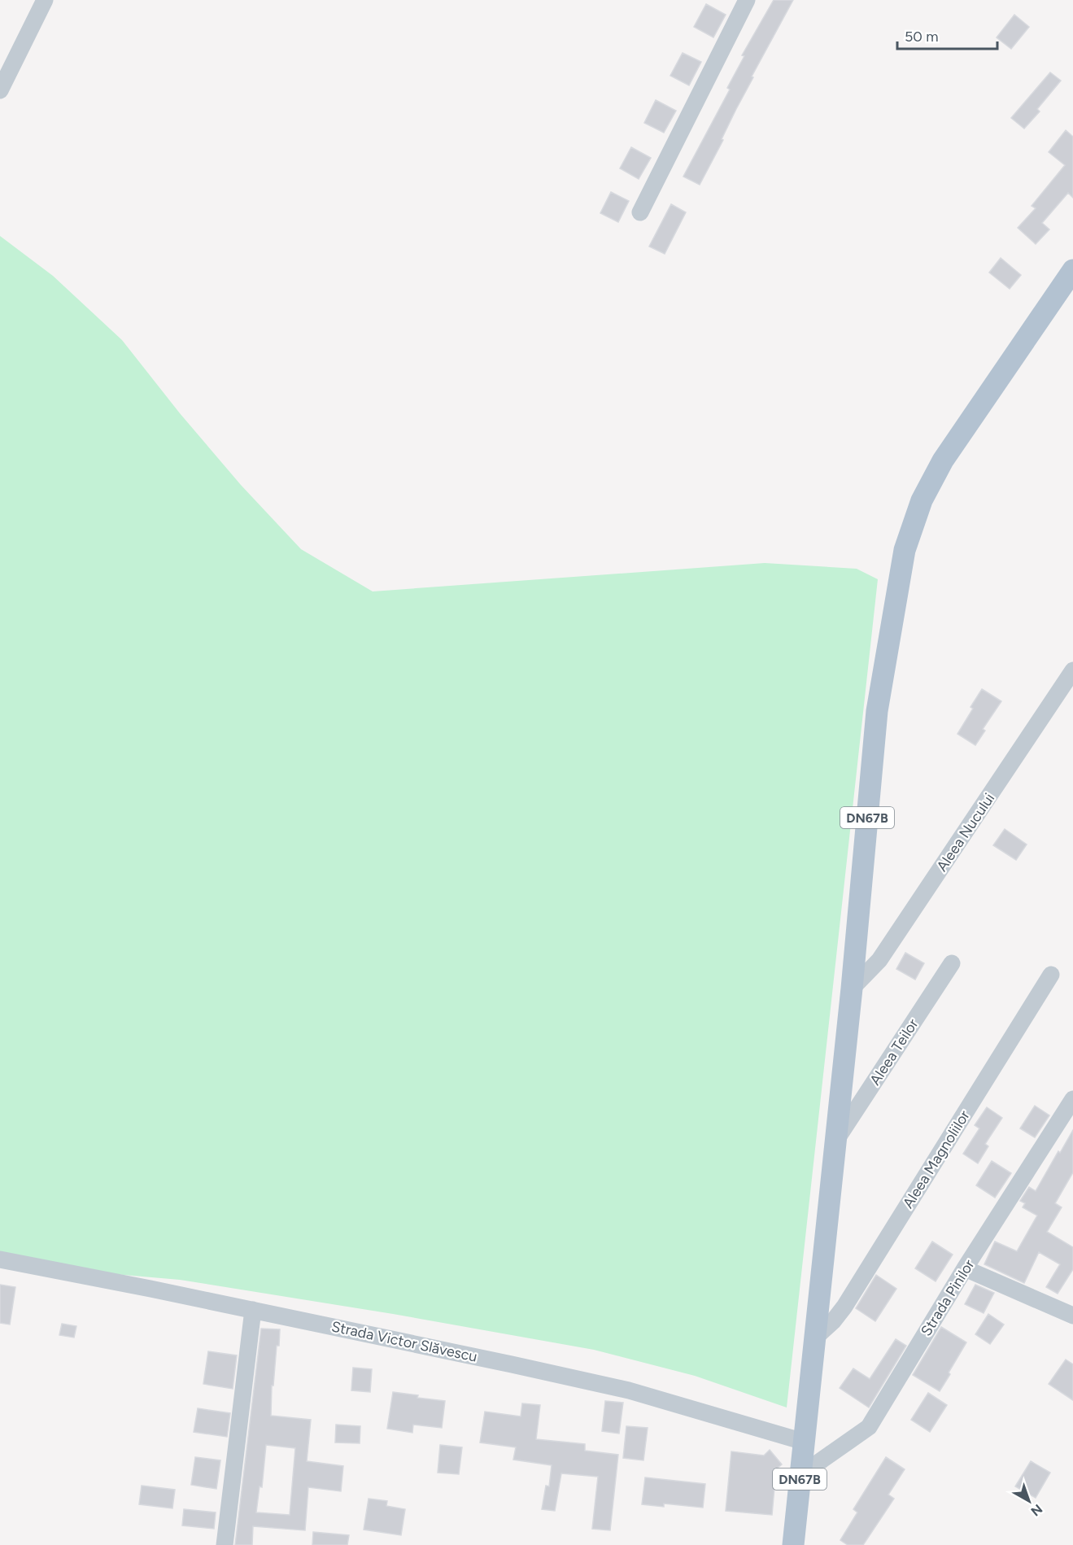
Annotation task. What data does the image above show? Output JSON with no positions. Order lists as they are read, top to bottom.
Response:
{
  "streets": {
    "main road": ["DN67B"],
    "street": [
      "Aleea Nucului",
      "Aleea Teilor",
      "Aleea Magnoliilor",
      "Strada Pinilor",
      "Strada Victor Slăvescu"
    ]
  },
  "crossings": [
    ["DN67B", "Aleea Nucului"],
    ["DN67B", "Aleea Teilor"],
    ["DN67B", "Aleea Magnoliilor"],
    ["DN67B", "Strada Pinilor"],
    ["DN67B", "Strada Victor Slăvescu"]
  ],
  "scale_bar": "50 m",
  "north": "bottom right"
}
